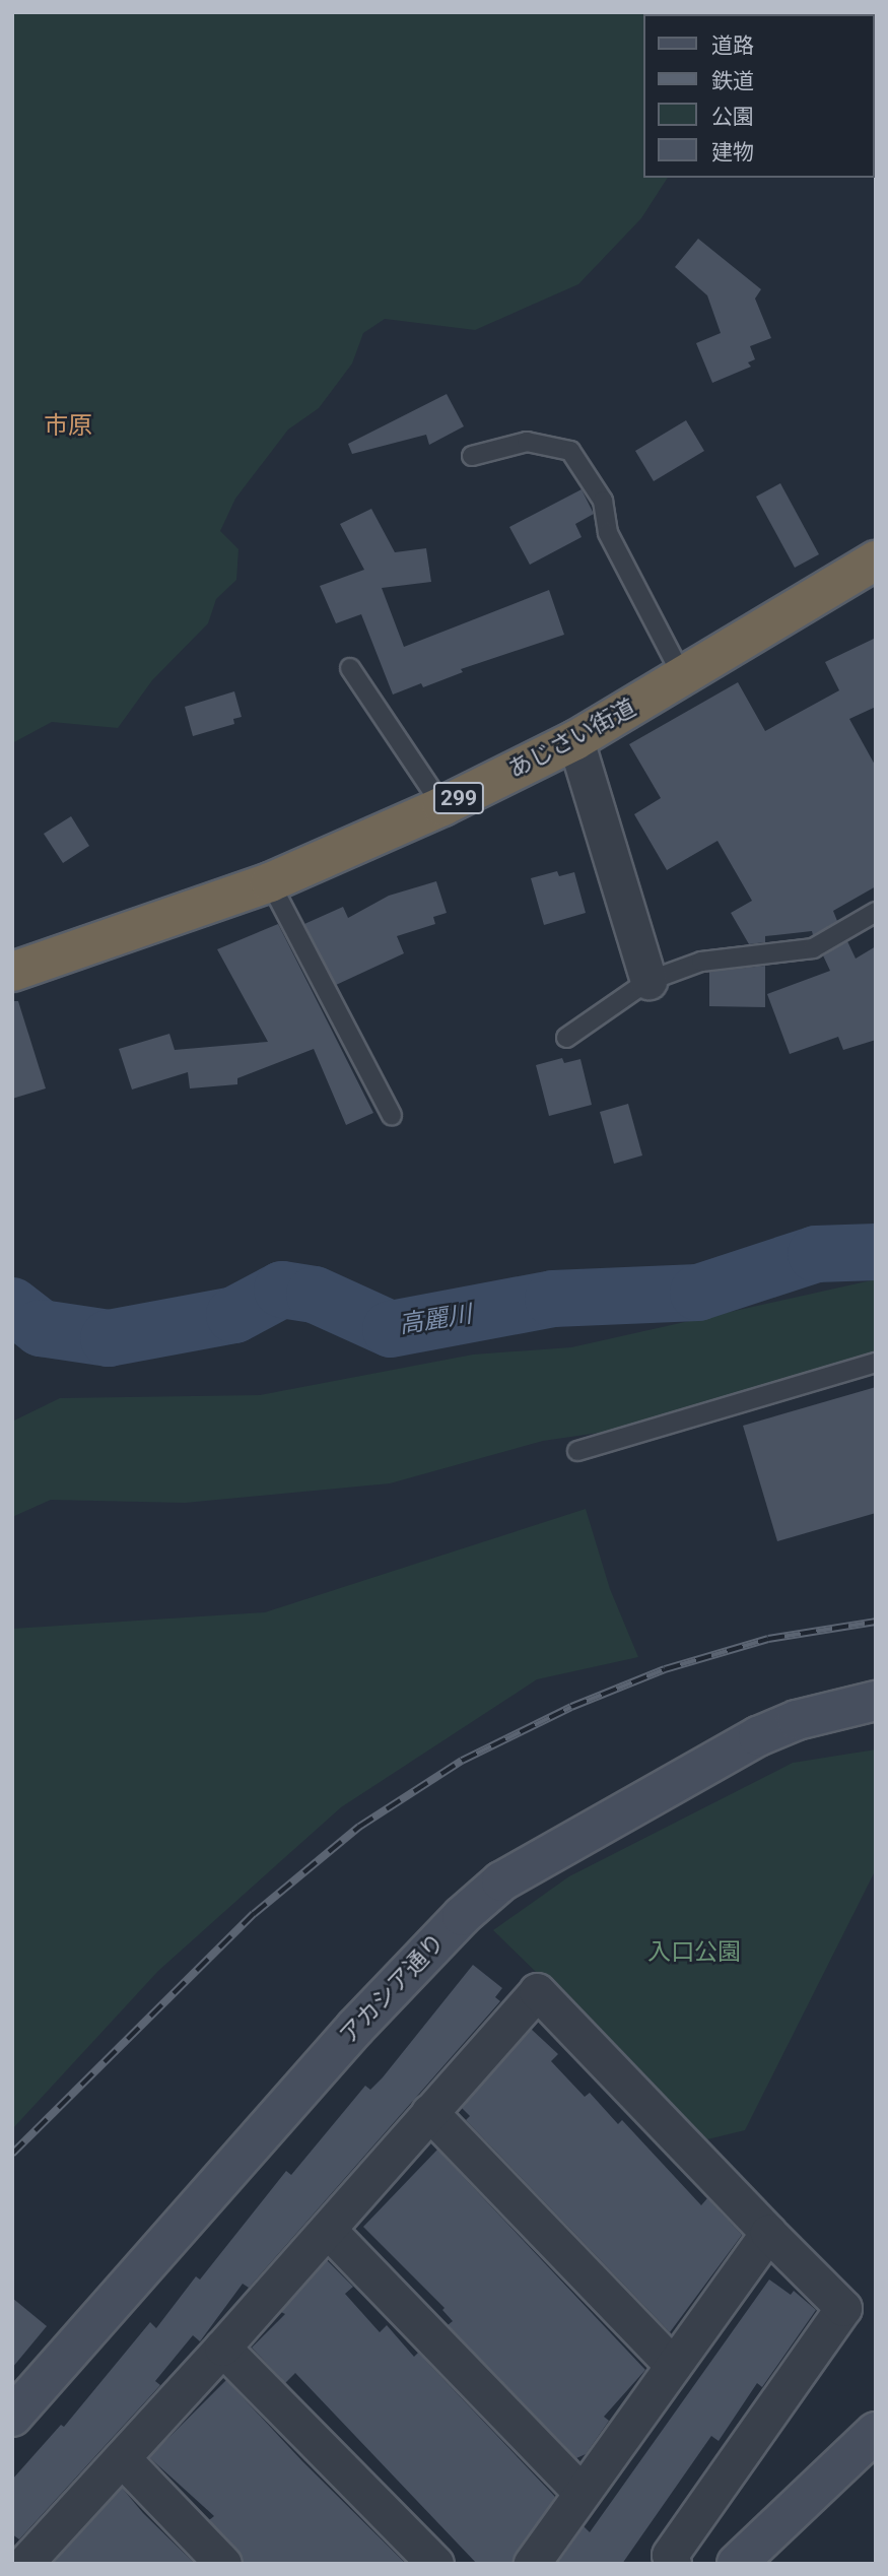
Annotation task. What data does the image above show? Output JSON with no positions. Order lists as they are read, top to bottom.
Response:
{
  "streets": {
    "highway": ["あじさい街道", "299"],
    "street": ["アカシア通り"]
  },
  "districts": ["市原"],
  "water": ["高麗川"],
  "parks": ["入口公園"],
  "legend": [
    "道路",
    "鉄道",
    "公園",
    "建物"
  ]
}
